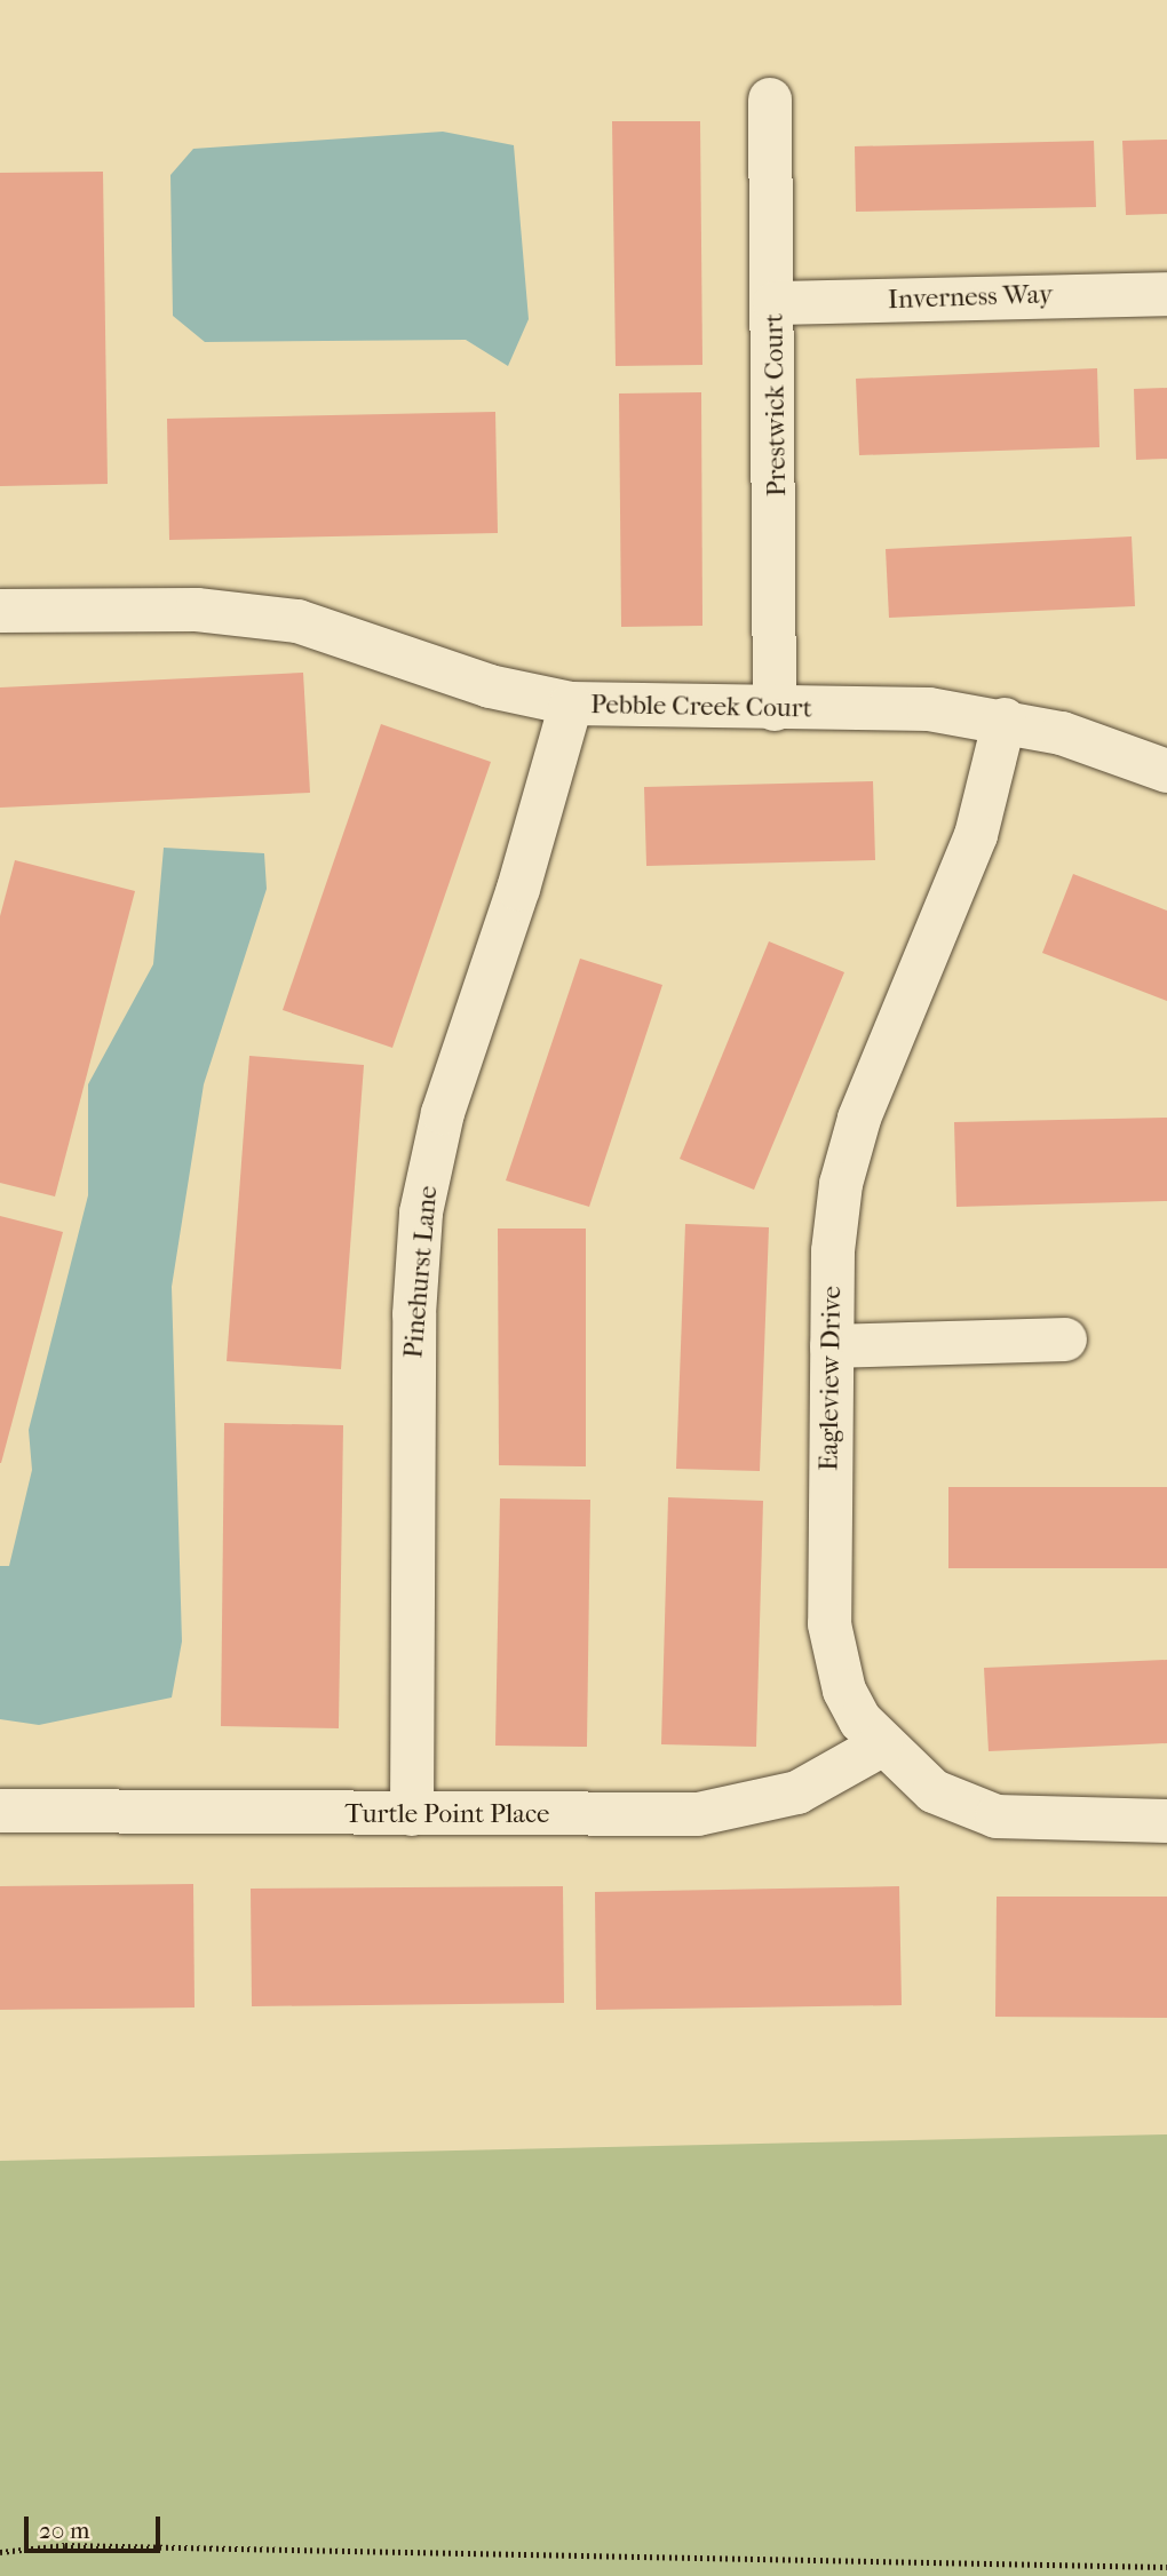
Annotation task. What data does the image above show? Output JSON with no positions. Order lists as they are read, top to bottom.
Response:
{
  "streets": {
    "street": [
      "Inverness Way",
      "Prestwick Court",
      "Pebble Creek Court",
      "Pinehurst Lane",
      "Eagleview Drive",
      "Turtle Point Place"
    ]
  },
  "crossings": [
    ["Inverness Way", "Prestwick Court"],
    ["Prestwick Court", "Pebble Creek Court"],
    ["Pebble Creek Court", "Pinehurst Lane"],
    ["Pebble Creek Court", "Eagleview Drive"],
    ["Pinehurst Lane", "Turtle Point Place"],
    ["Eagleview Drive", "Turtle Point Place"]
  ],
  "scale_bar": "20 m"
}
